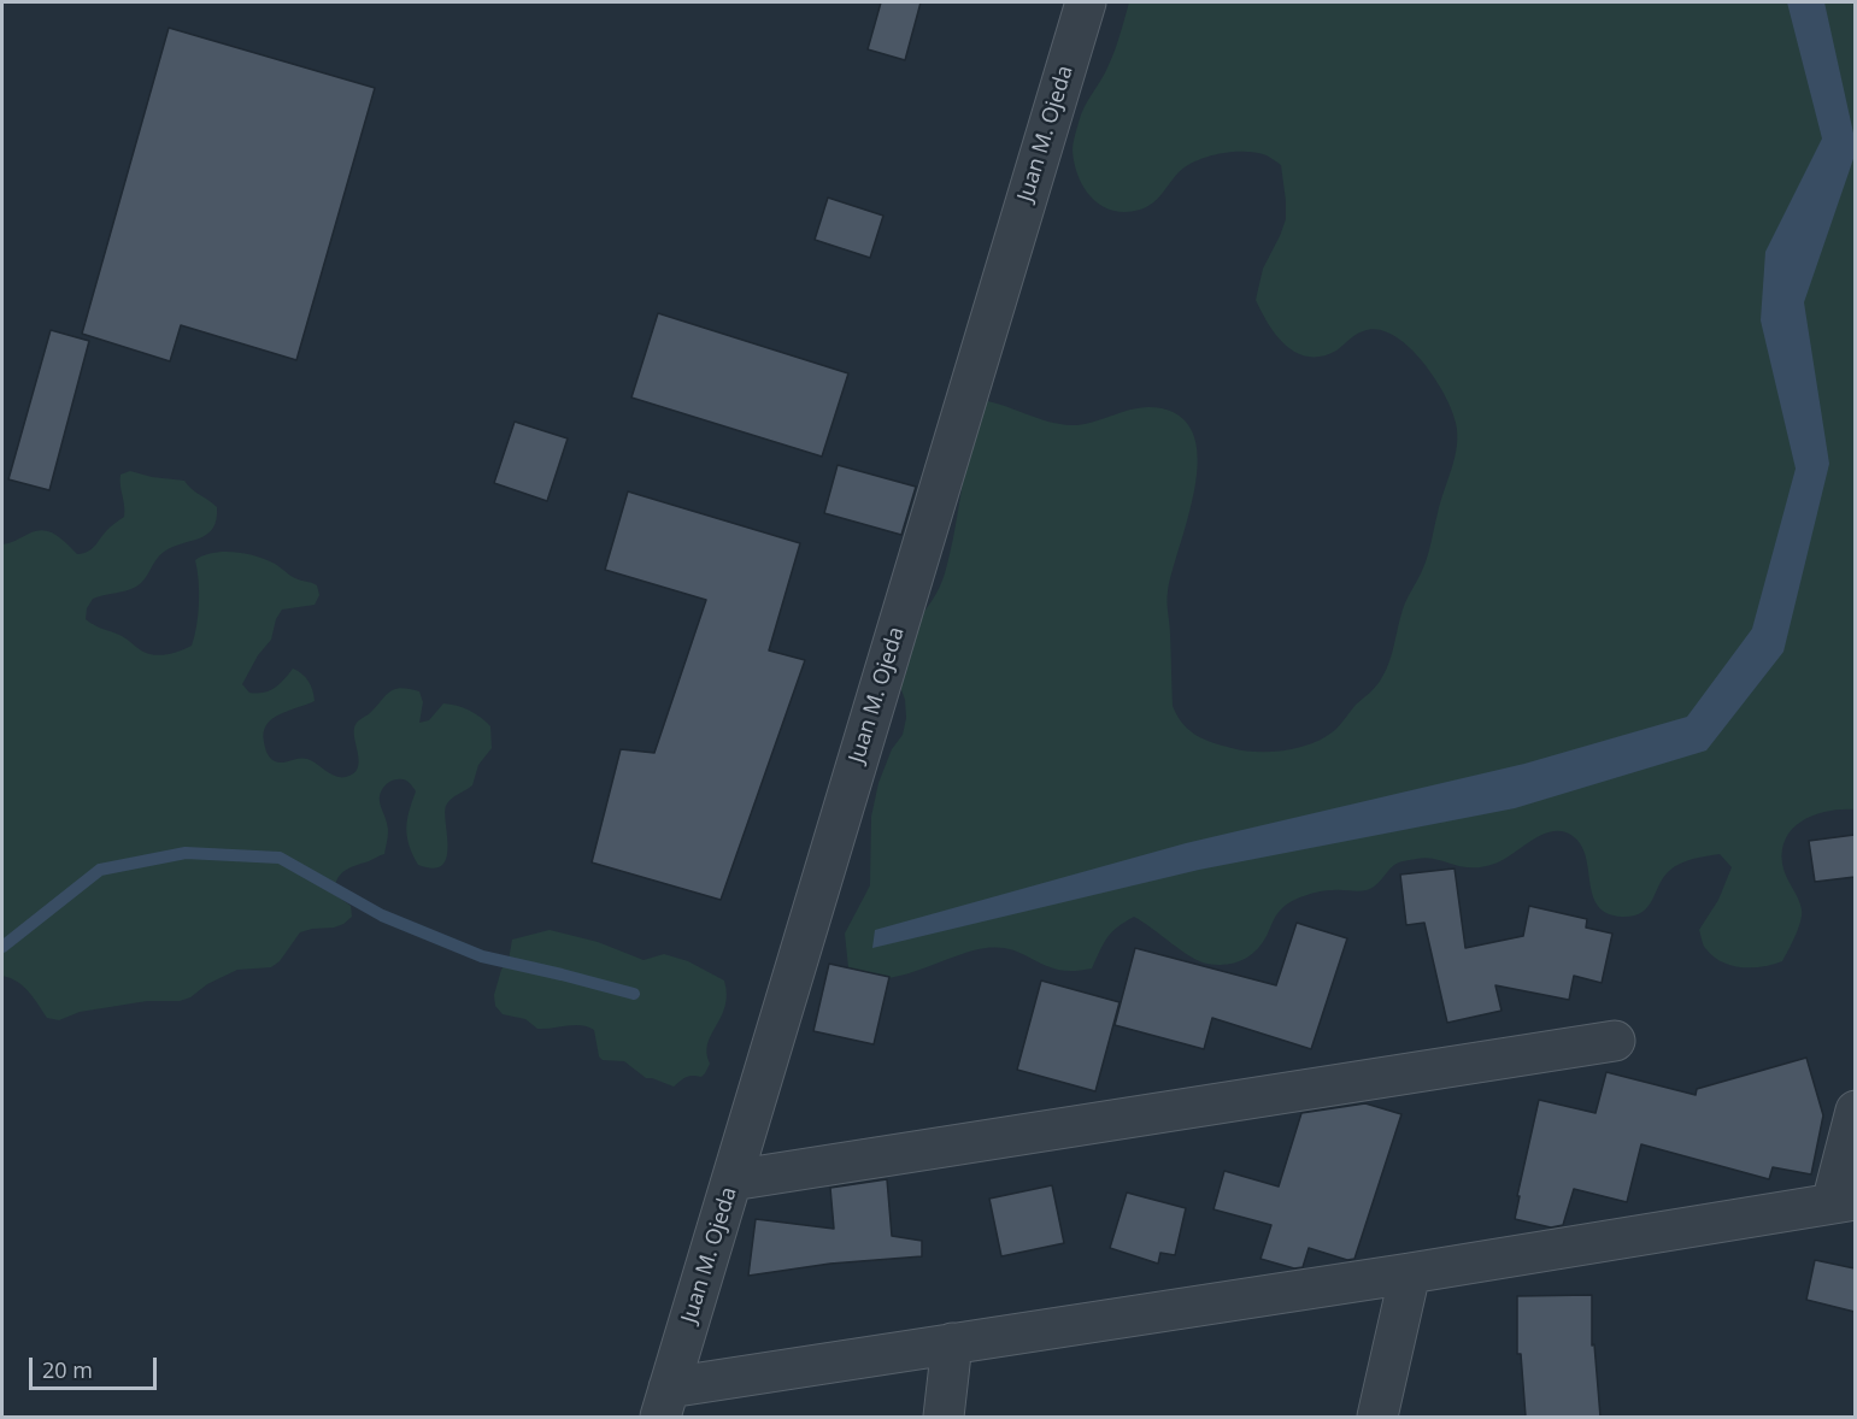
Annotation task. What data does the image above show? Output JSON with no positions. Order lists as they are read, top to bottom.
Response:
{
  "streets": {
    "street": ["Juan M. Ojeda"]
  },
  "scale_bar": "20 m"
}
